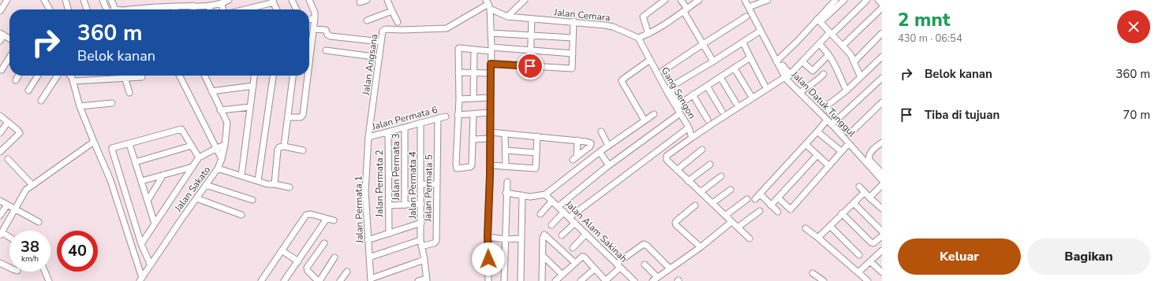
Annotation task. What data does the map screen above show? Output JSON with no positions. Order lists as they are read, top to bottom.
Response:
{
  "streets": {
    "street": [
      "Jalan Cemara",
      "Jalan Angsana",
      "Gang Sengon",
      "Jalan Datuk Tunggul",
      "Jalan Permata 6",
      "Jalan Permata 3",
      "Jalan Permata 2",
      "Jalan Permata 4",
      "Jalan Permata 5",
      "Jalan Sakato",
      "Jalan Permata 1",
      "Jalan Alam Sakinah"
    ]
  },
  "crossings": [
    ["Jalan Cemara", "Jalan Angsana"],
    ["Jalan Cemara", "Gang Sengon"],
    ["Jalan Angsana", "Jalan Permata 6"],
    ["Jalan Angsana", "Jalan Permata 1"],
    ["Jalan Permata 6", "Jalan Permata 3"],
    ["Jalan Permata 6", "Jalan Permata 2"],
    ["Jalan Permata 6", "Jalan Permata 4"],
    ["Jalan Permata 6", "Jalan Permata 5"],
    ["Jalan Permata 6", "Jalan Permata 1"],
    ["Jalan Permata 4", "Jalan Permata 5"]
  ],
  "page": {
    "heading": ["2 mnt", "430 m · 06:54"],
    "turn": ["360 m", "Belok kanan"],
    "list": [
      {
        "name": "Belok kanan",
        "value": "360 m"
      },
      {
        "name": "Tiba di tujuan",
        "value": "70 m"
      }
    ],
    "speed": "38 km/h",
    "limit": "40",
    "buttons": ["Keluar", "Bagikan"]
  }
}
